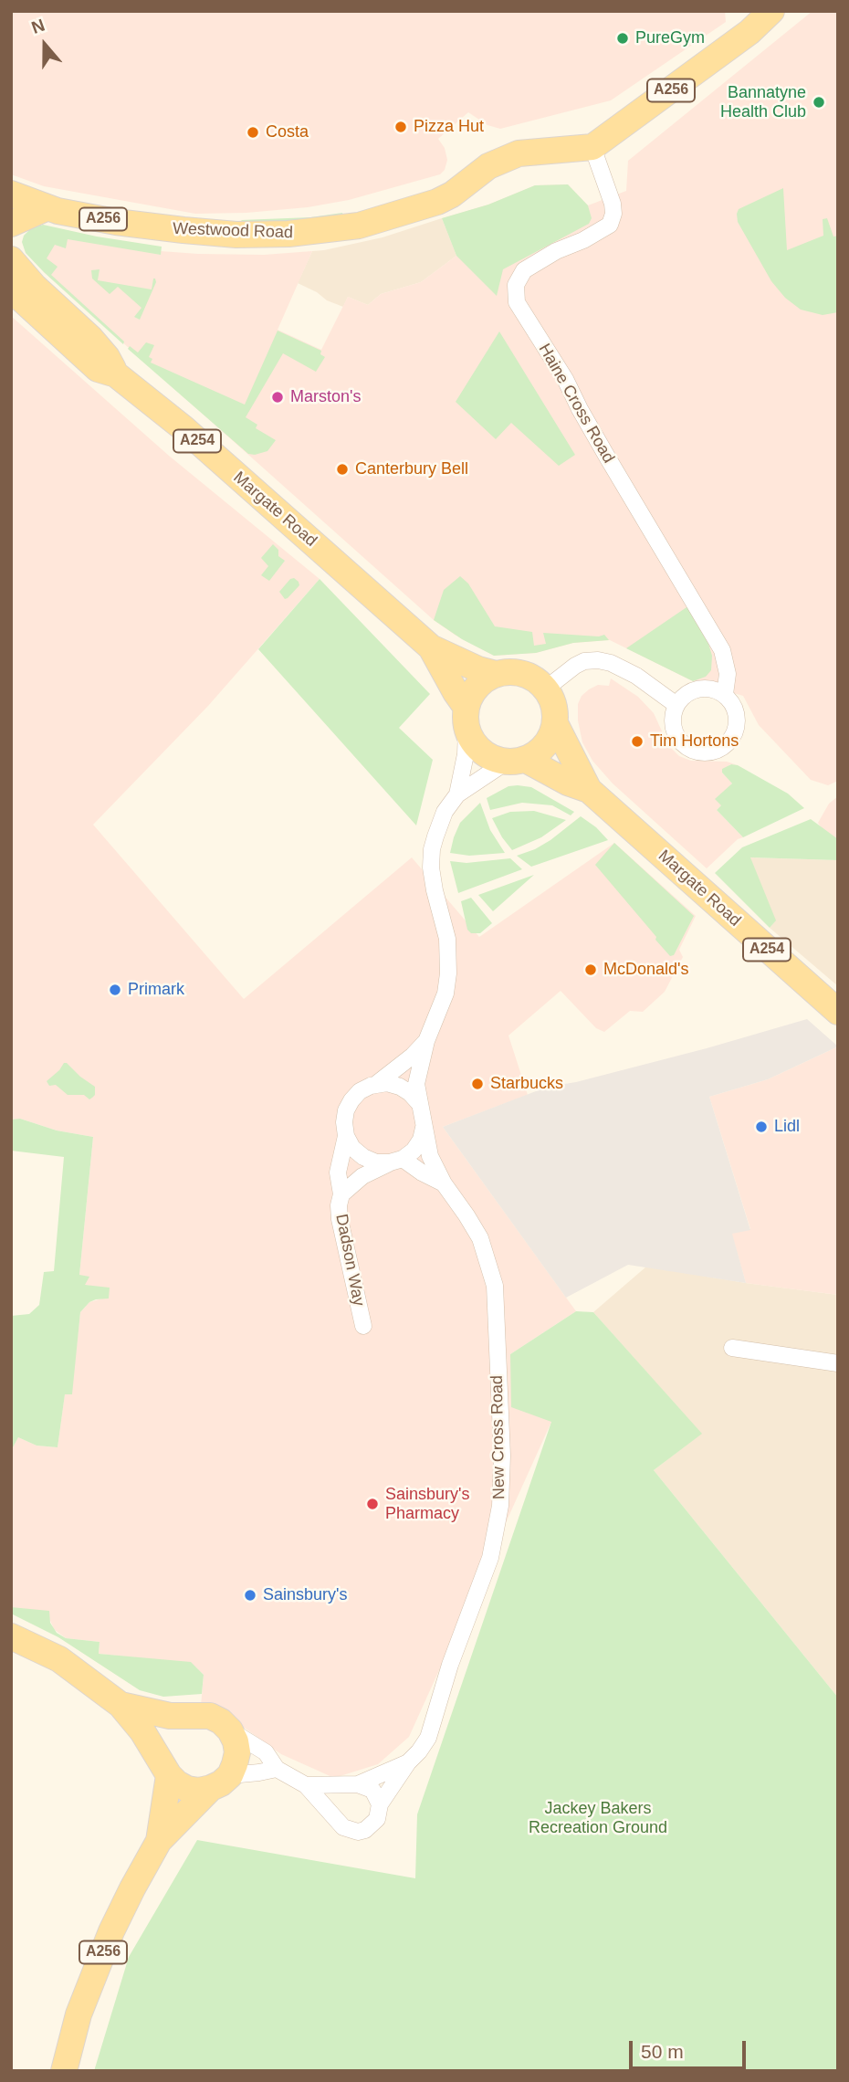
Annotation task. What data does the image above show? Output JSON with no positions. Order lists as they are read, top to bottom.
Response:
{
  "streets": {
    "main road": [
      "A256",
      "Westwood Road",
      "A254",
      "Margate Road"
    ],
    "street": ["Haine Cross Road", "Dadson Way", "New Cross Road"]
  },
  "crossings": [
    ["A256", "Westwood Road"],
    ["A256", "Haine Cross Road"],
    ["A256", "New Cross Road"],
    ["Westwood Road", "Haine Cross Road"],
    ["Margate Road", "New Cross Road"],
    ["Dadson Way", "New Cross Road"]
  ],
  "parks": ["Jackey Bakers Recreation Ground"],
  "places": [
    "PureGym",
    "Bannatyne Health Club",
    "Pizza Hut",
    "Costa",
    "Marston's",
    "Canterbury Bell",
    "Tim Hortons",
    "McDonald's",
    "Primark",
    "Starbucks",
    "Lidl",
    "Sainsbury's Pharmacy",
    "Sainsbury's"
  ],
  "scale_bar": "50 m",
  "north": "top"
}
